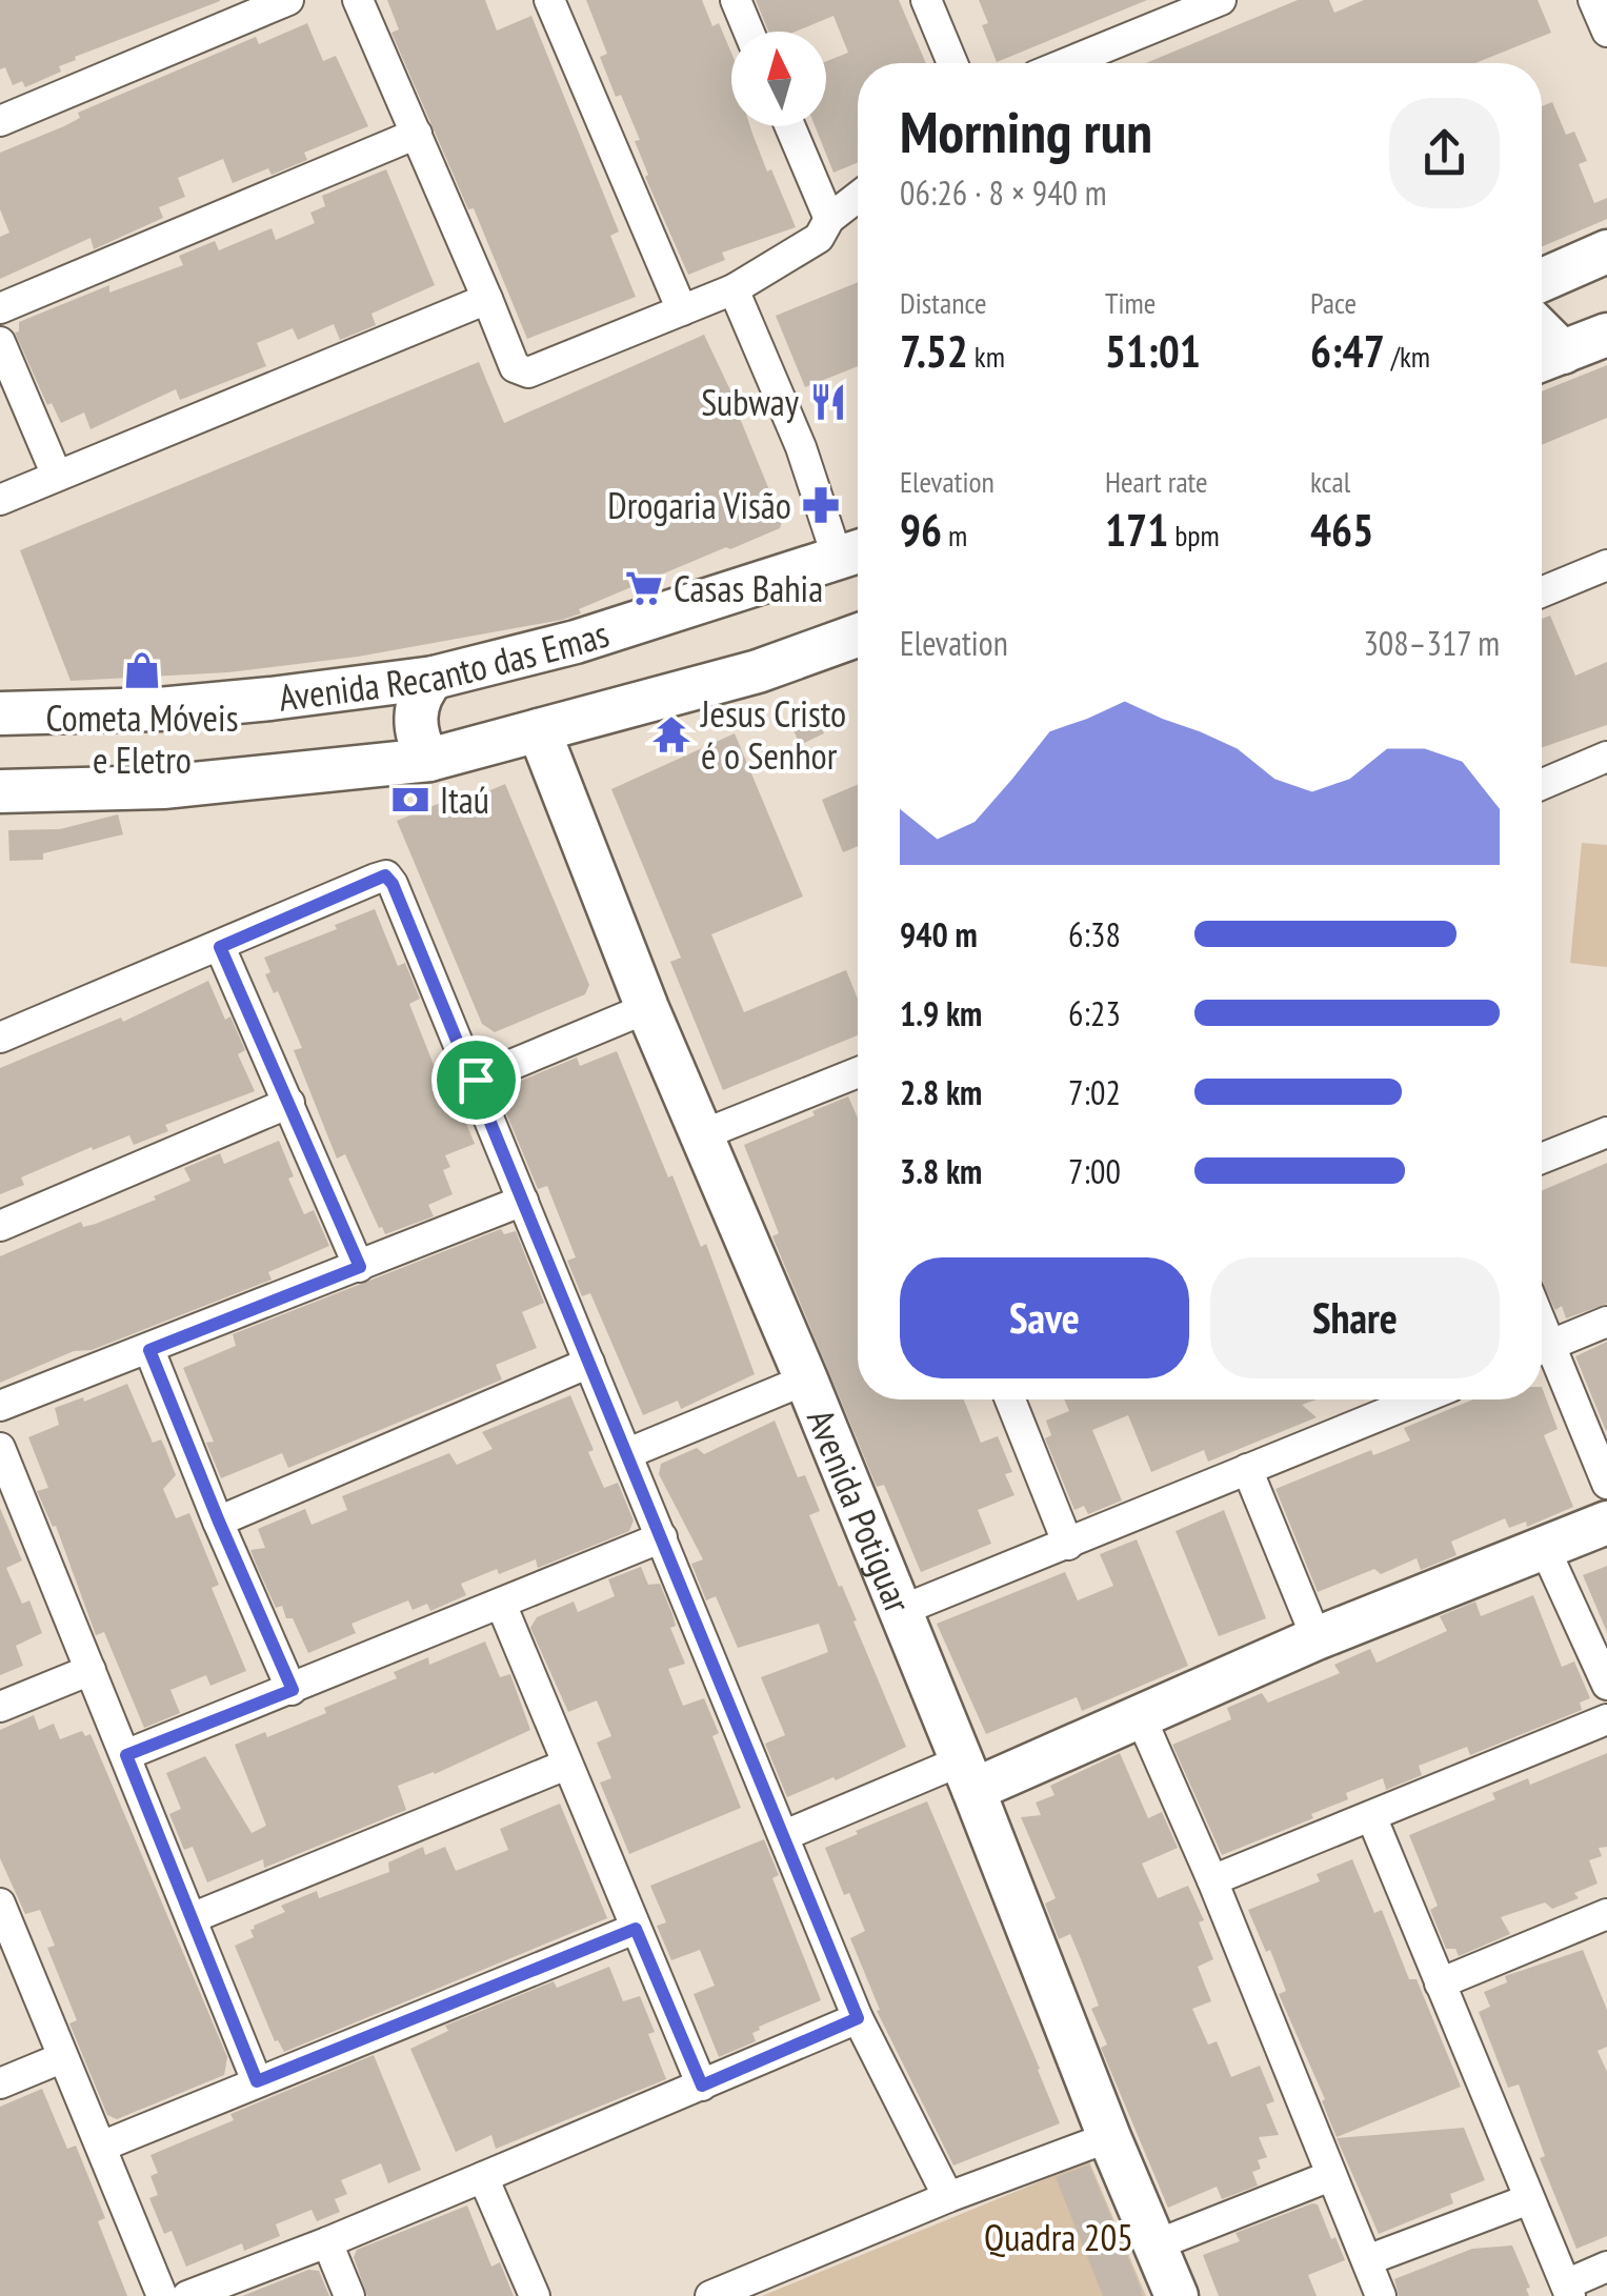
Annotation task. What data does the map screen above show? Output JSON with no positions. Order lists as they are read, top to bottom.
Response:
{
  "streets": {
    "street": ["Avenida Recanto das Emas", "Avenida Potiguar"]
  },
  "crossings": [
    ["Avenida Recanto das Emas", "Avenida Potiguar"]
  ],
  "parks": ["Quadra 205"],
  "places": {
    "restaurant": ["Subway"],
    "pharmacy": ["Drogaria Visão"],
    "supermarket": ["Casas Bahia"],
    "shop": ["Cometa Móveis e Eletro"],
    "temple": ["Jesus Cristo é o Senhor"],
    "bank": ["Itaú"]
  },
  "north": "top",
  "page": {
    "heading": ["Morning run", "06:26 · 8 × 940 m"],
    "stats": [
      ["Distance", "7.52 km"],
      ["Time", "51:01"],
      ["Pace", "6:47 /km"],
      ["Elevation", "96 m"],
      ["Heart rate", "171 bpm"],
      ["kcal", "465"]
    ],
    "chart": ["Elevation", "308–317 m"],
    "list": [
      {
        "name": "940 m",
        "note": "6:38"
      },
      {
        "name": "1.9 km",
        "note": "6:23"
      },
      {
        "name": "2.8 km",
        "note": "7:02"
      },
      {
        "name": "3.8 km",
        "note": "7:00"
      }
    ],
    "buttons": ["Save", "Share"]
  }
}
